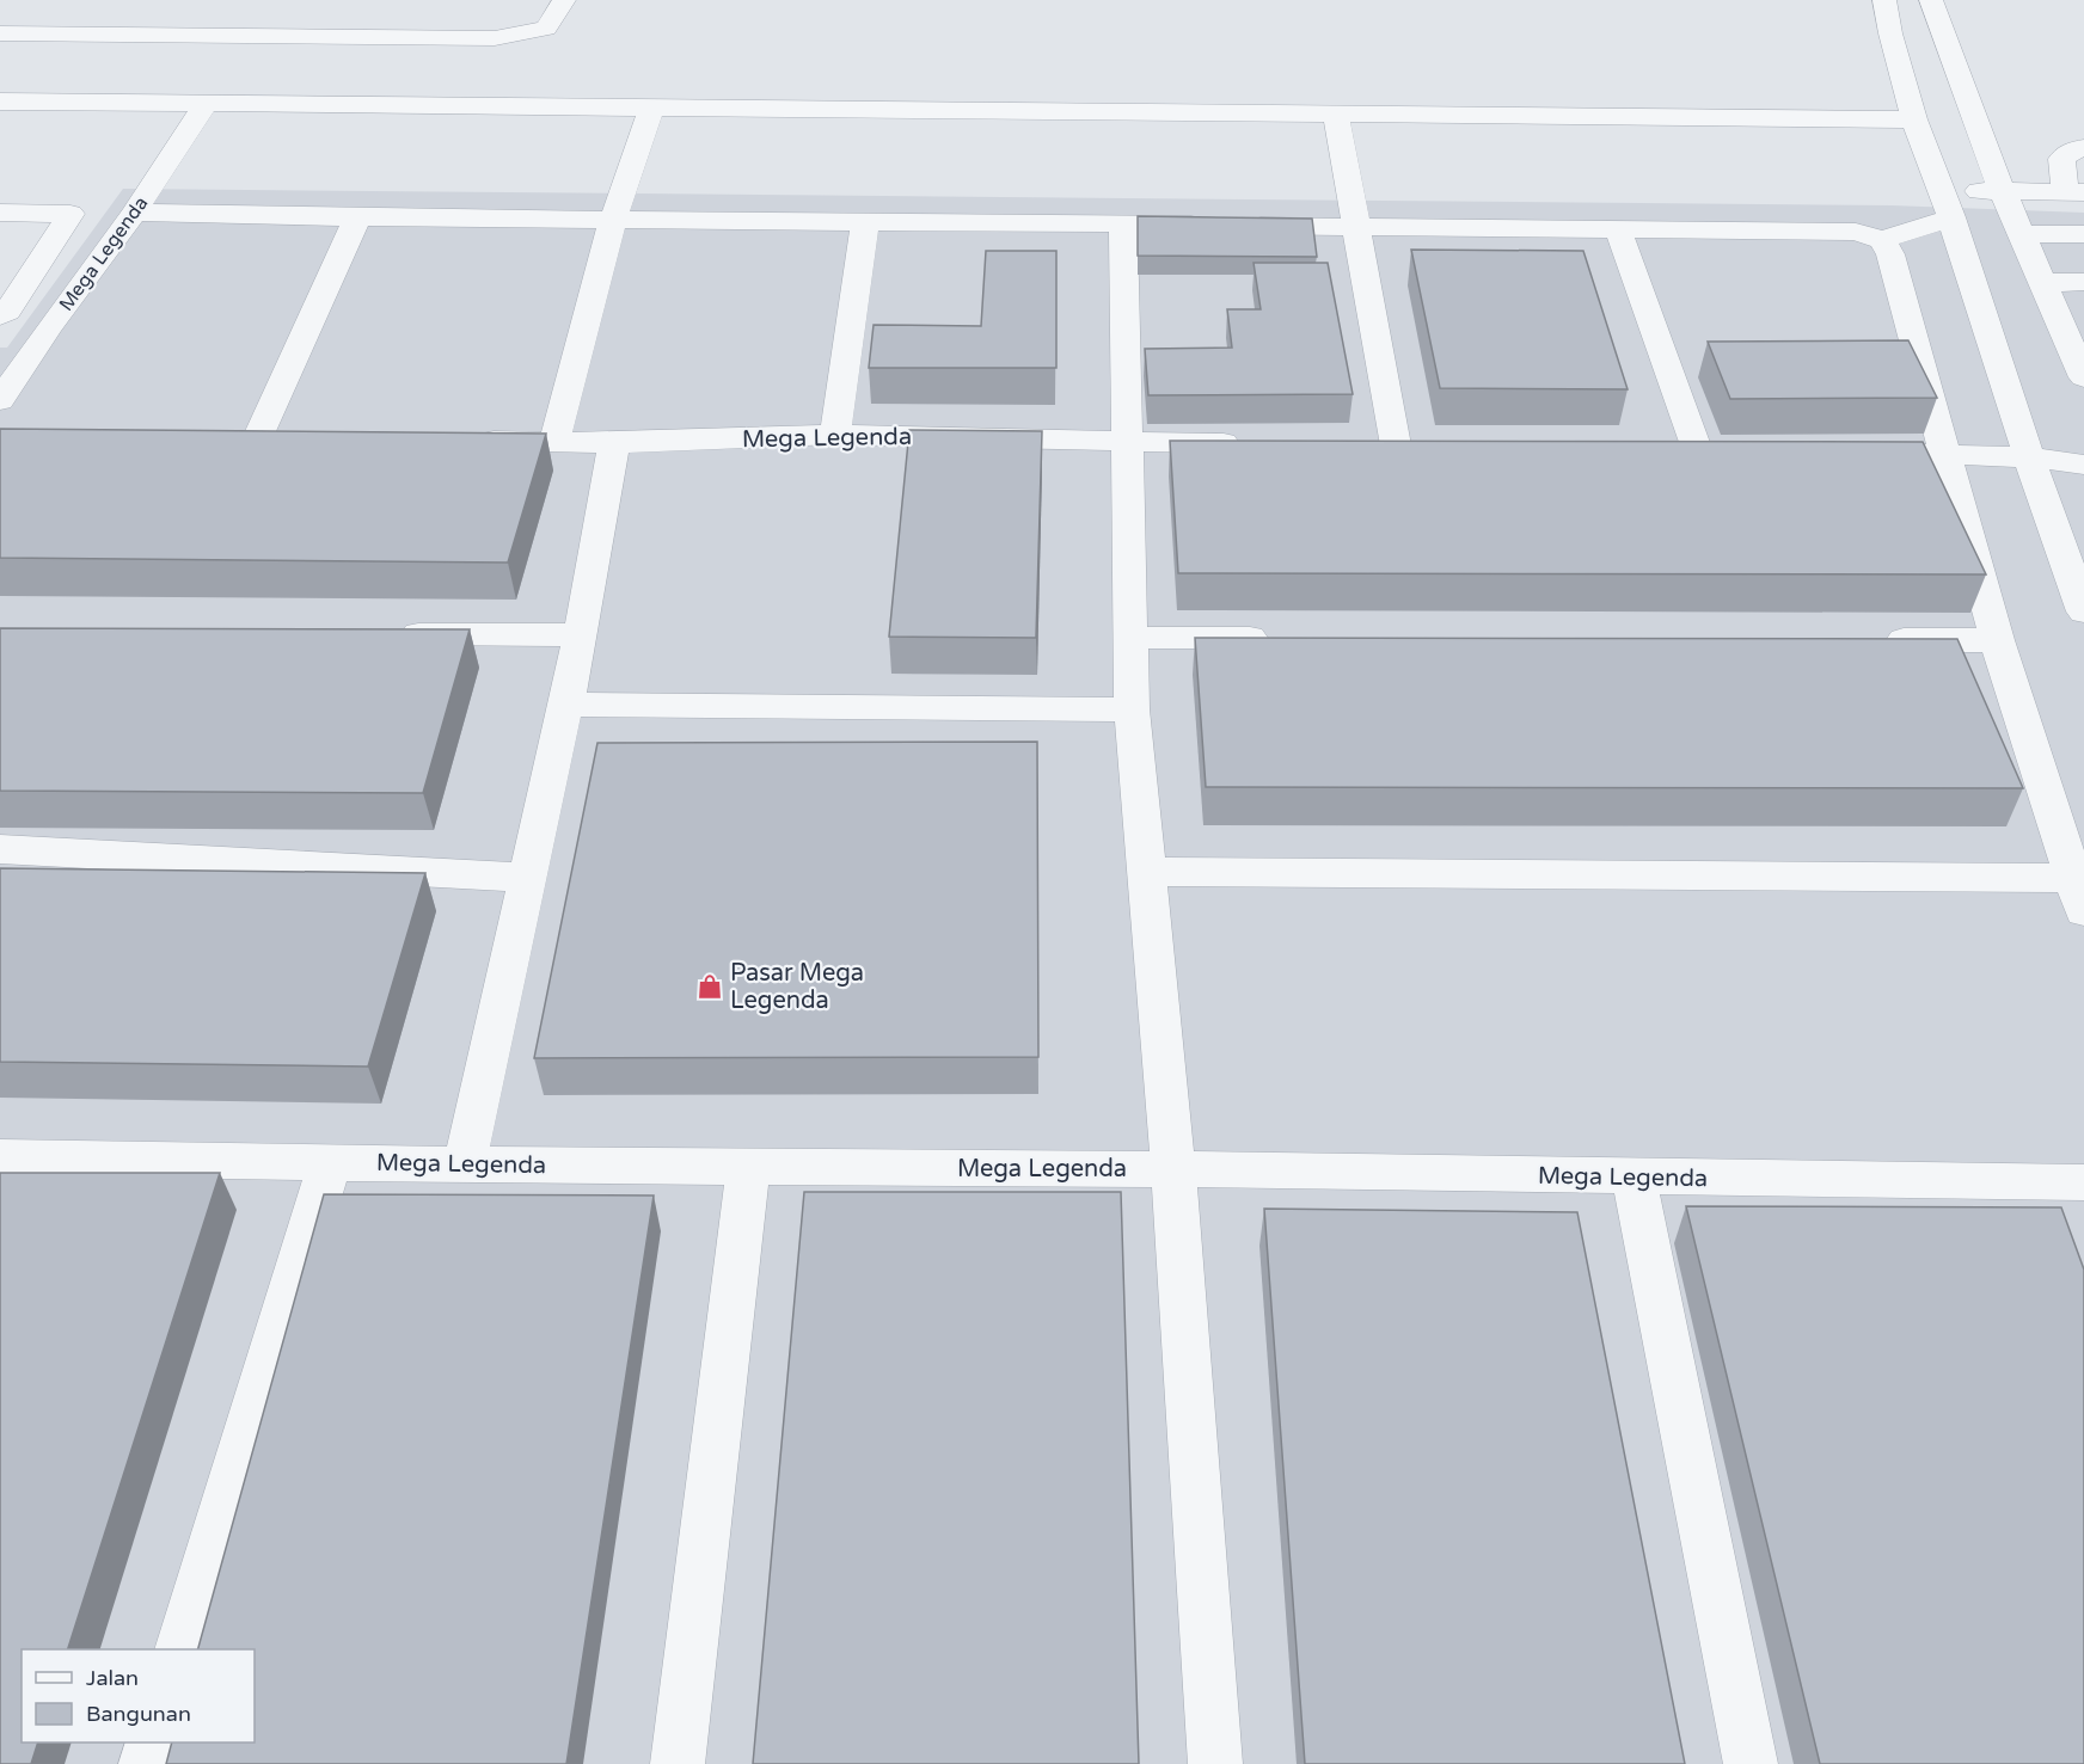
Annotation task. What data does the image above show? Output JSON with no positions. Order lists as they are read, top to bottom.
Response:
{
  "streets": {
    "street": ["Mega Legenda"]
  },
  "places": {
    "shop": ["Pasar Mega Legenda"]
  },
  "legend": ["Jalan", "Bangunan"]
}
